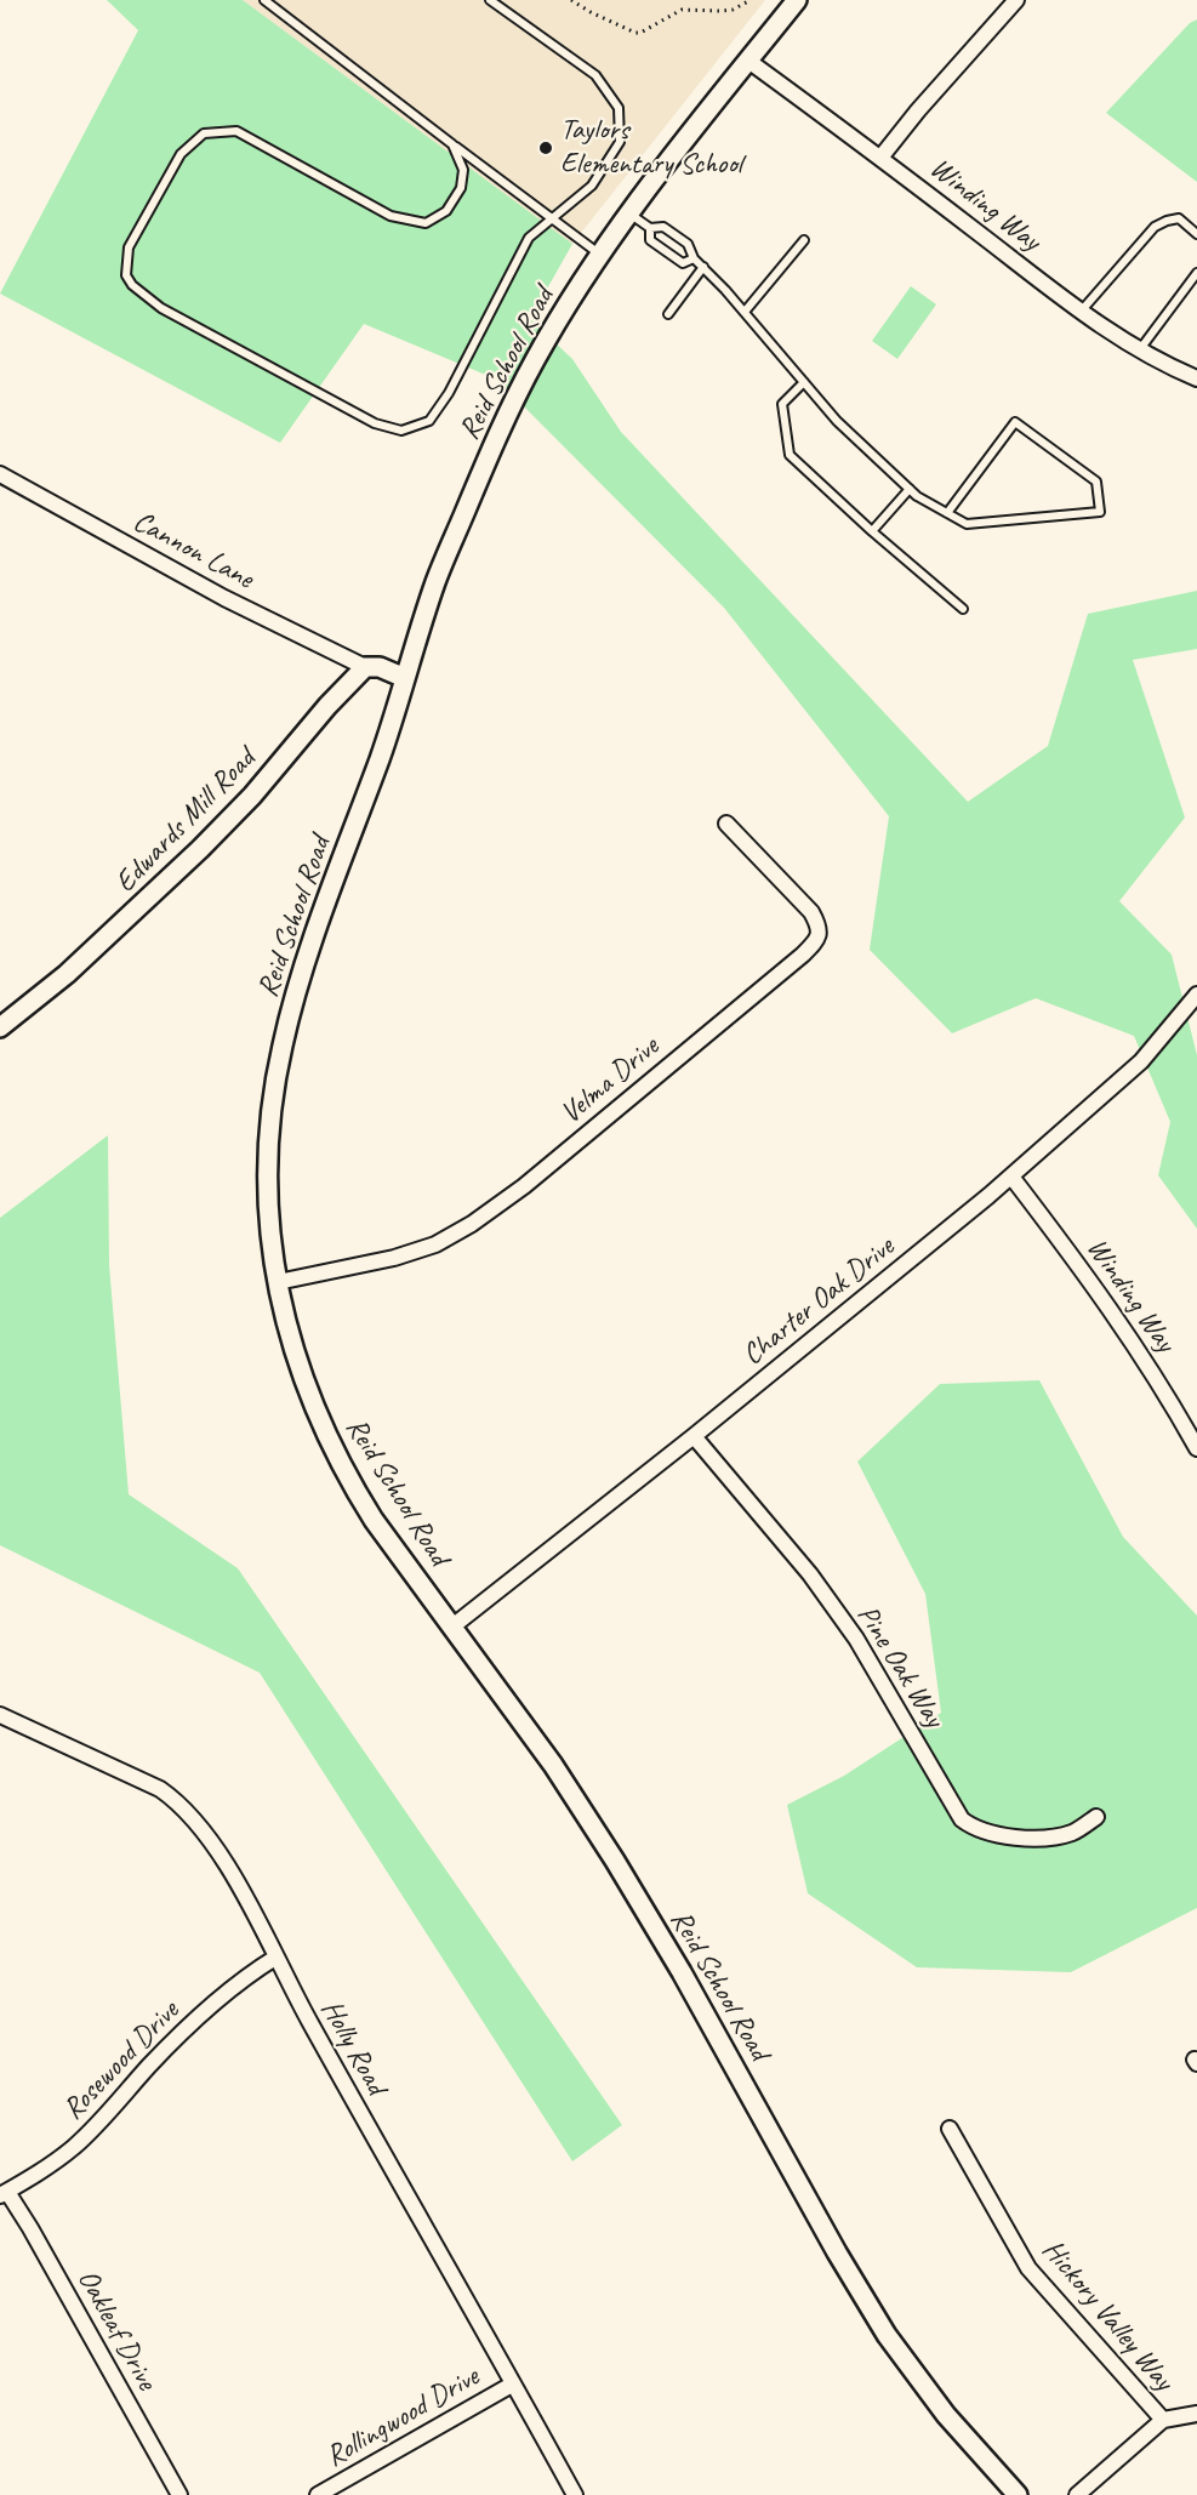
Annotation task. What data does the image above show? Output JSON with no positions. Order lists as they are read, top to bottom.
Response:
{
  "streets": {
    "street": [
      "Winding Way",
      "Reid School Road",
      "Cannon Lane",
      "Edwards Mill Road",
      "Velma Drive",
      "Charter Oak Drive",
      "Pine Oak Way",
      "Holly Road",
      "Rosewood Drive",
      "Hickory Valley Way",
      "Oakleaf Drive",
      "Rollingwood Drive"
    ]
  },
  "crossings": [
    ["Winding Way", "Reid School Road"],
    ["Winding Way", "Charter Oak Drive"],
    ["Reid School Road", "Velma Drive"],
    ["Reid School Road", "Charter Oak Drive"],
    ["Cannon Lane", "Edwards Mill Road"],
    ["Charter Oak Drive", "Pine Oak Way"],
    ["Holly Road", "Rosewood Drive"],
    ["Holly Road", "Rollingwood Drive"],
    ["Rosewood Drive", "Oakleaf Drive"]
  ],
  "places": ["Taylors Elementary School"]
}
